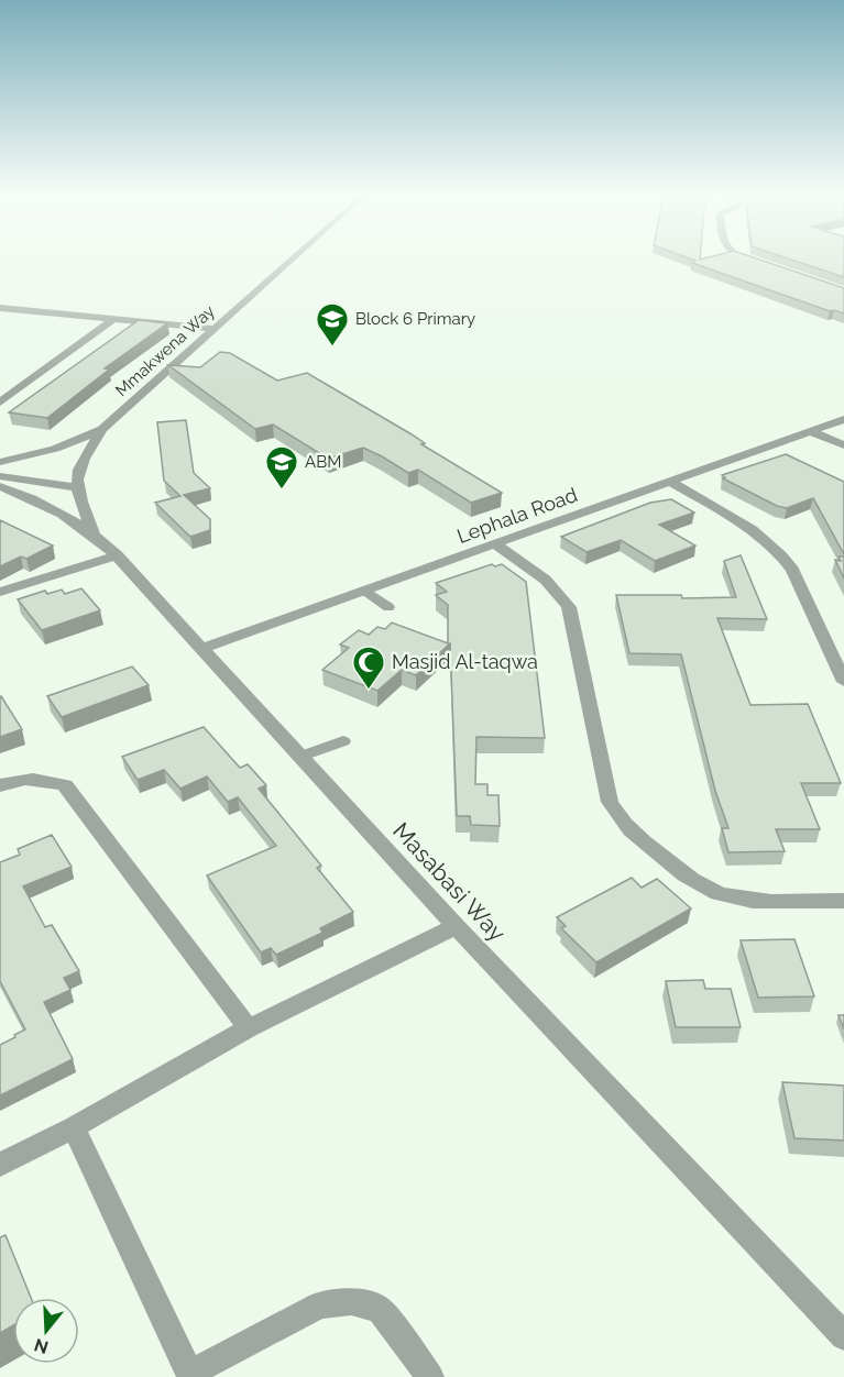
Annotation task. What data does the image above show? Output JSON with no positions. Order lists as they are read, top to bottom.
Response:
{
  "streets": {
    "street": ["Mmakwena Way", "Lephala Road", "Masabasi Way"]
  },
  "crossings": [
    ["Lephala Road", "Masabasi Way"]
  ],
  "places": {
    "school or university": ["Block 6 Primary", "ABM"],
    "mosque": ["Masjid Al-taqwa"]
  },
  "north": "bottom"
}
